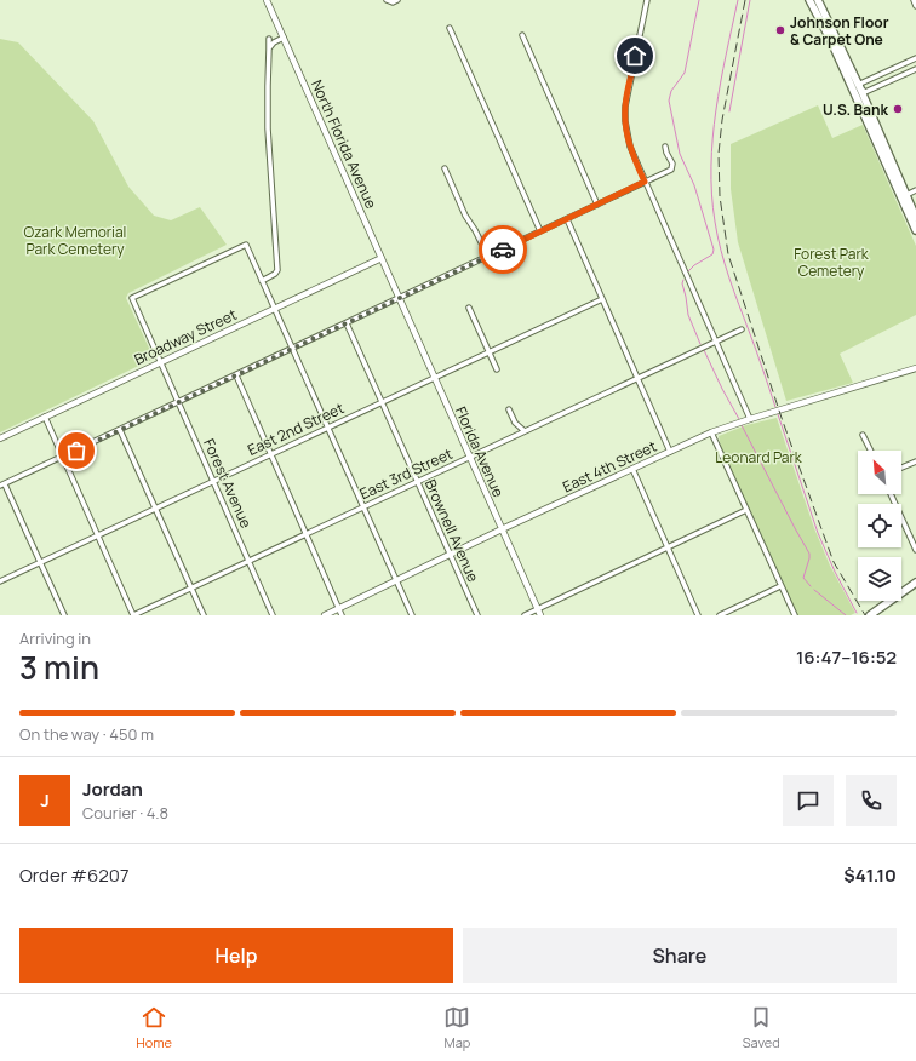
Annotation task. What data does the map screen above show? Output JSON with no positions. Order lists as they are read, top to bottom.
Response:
{
  "streets": {
    "street": [
      "North Florida Avenue",
      "Broadway Street",
      "East 2nd Street",
      "Florida Avenue",
      "East 4th Street",
      "East 3rd Street",
      "Forest Avenue",
      "Brownell Avenue"
    ]
  },
  "crossings": [
    ["North Florida Avenue", "Broadway Street"],
    ["North Florida Avenue", "Florida Avenue"],
    ["Broadway Street", "Forest Avenue"],
    ["East 2nd Street", "Florida Avenue"],
    ["East 2nd Street", "Forest Avenue"],
    ["East 2nd Street", "Brownell Avenue"],
    ["Florida Avenue", "East 4th Street"],
    ["Florida Avenue", "East 3rd Street"],
    ["East 4th Street", "Brownell Avenue"],
    ["East 3rd Street", "Forest Avenue"],
    ["East 3rd Street", "Brownell Avenue"]
  ],
  "parks": ["Ozark Memorial Park Cemetery", "Forest Park Cemetery", "Leonard Park"],
  "places": ["Johnson Floor & Carpet One", "U.S. Bank"],
  "north": "top left",
  "page": {
    "heading": ["3 min", "Arriving in", "16:47–16:52"],
    "panel": [
      "Jordan",
      "Courier · 4.8",
      "Order #6207",
      "$41.10"
    ],
    "bar": "On the way · 450 m",
    "round": "J",
    "buttons": ["Help", "Share"],
    "tabs": ["Home", "Map", "Saved"]
  }
}
